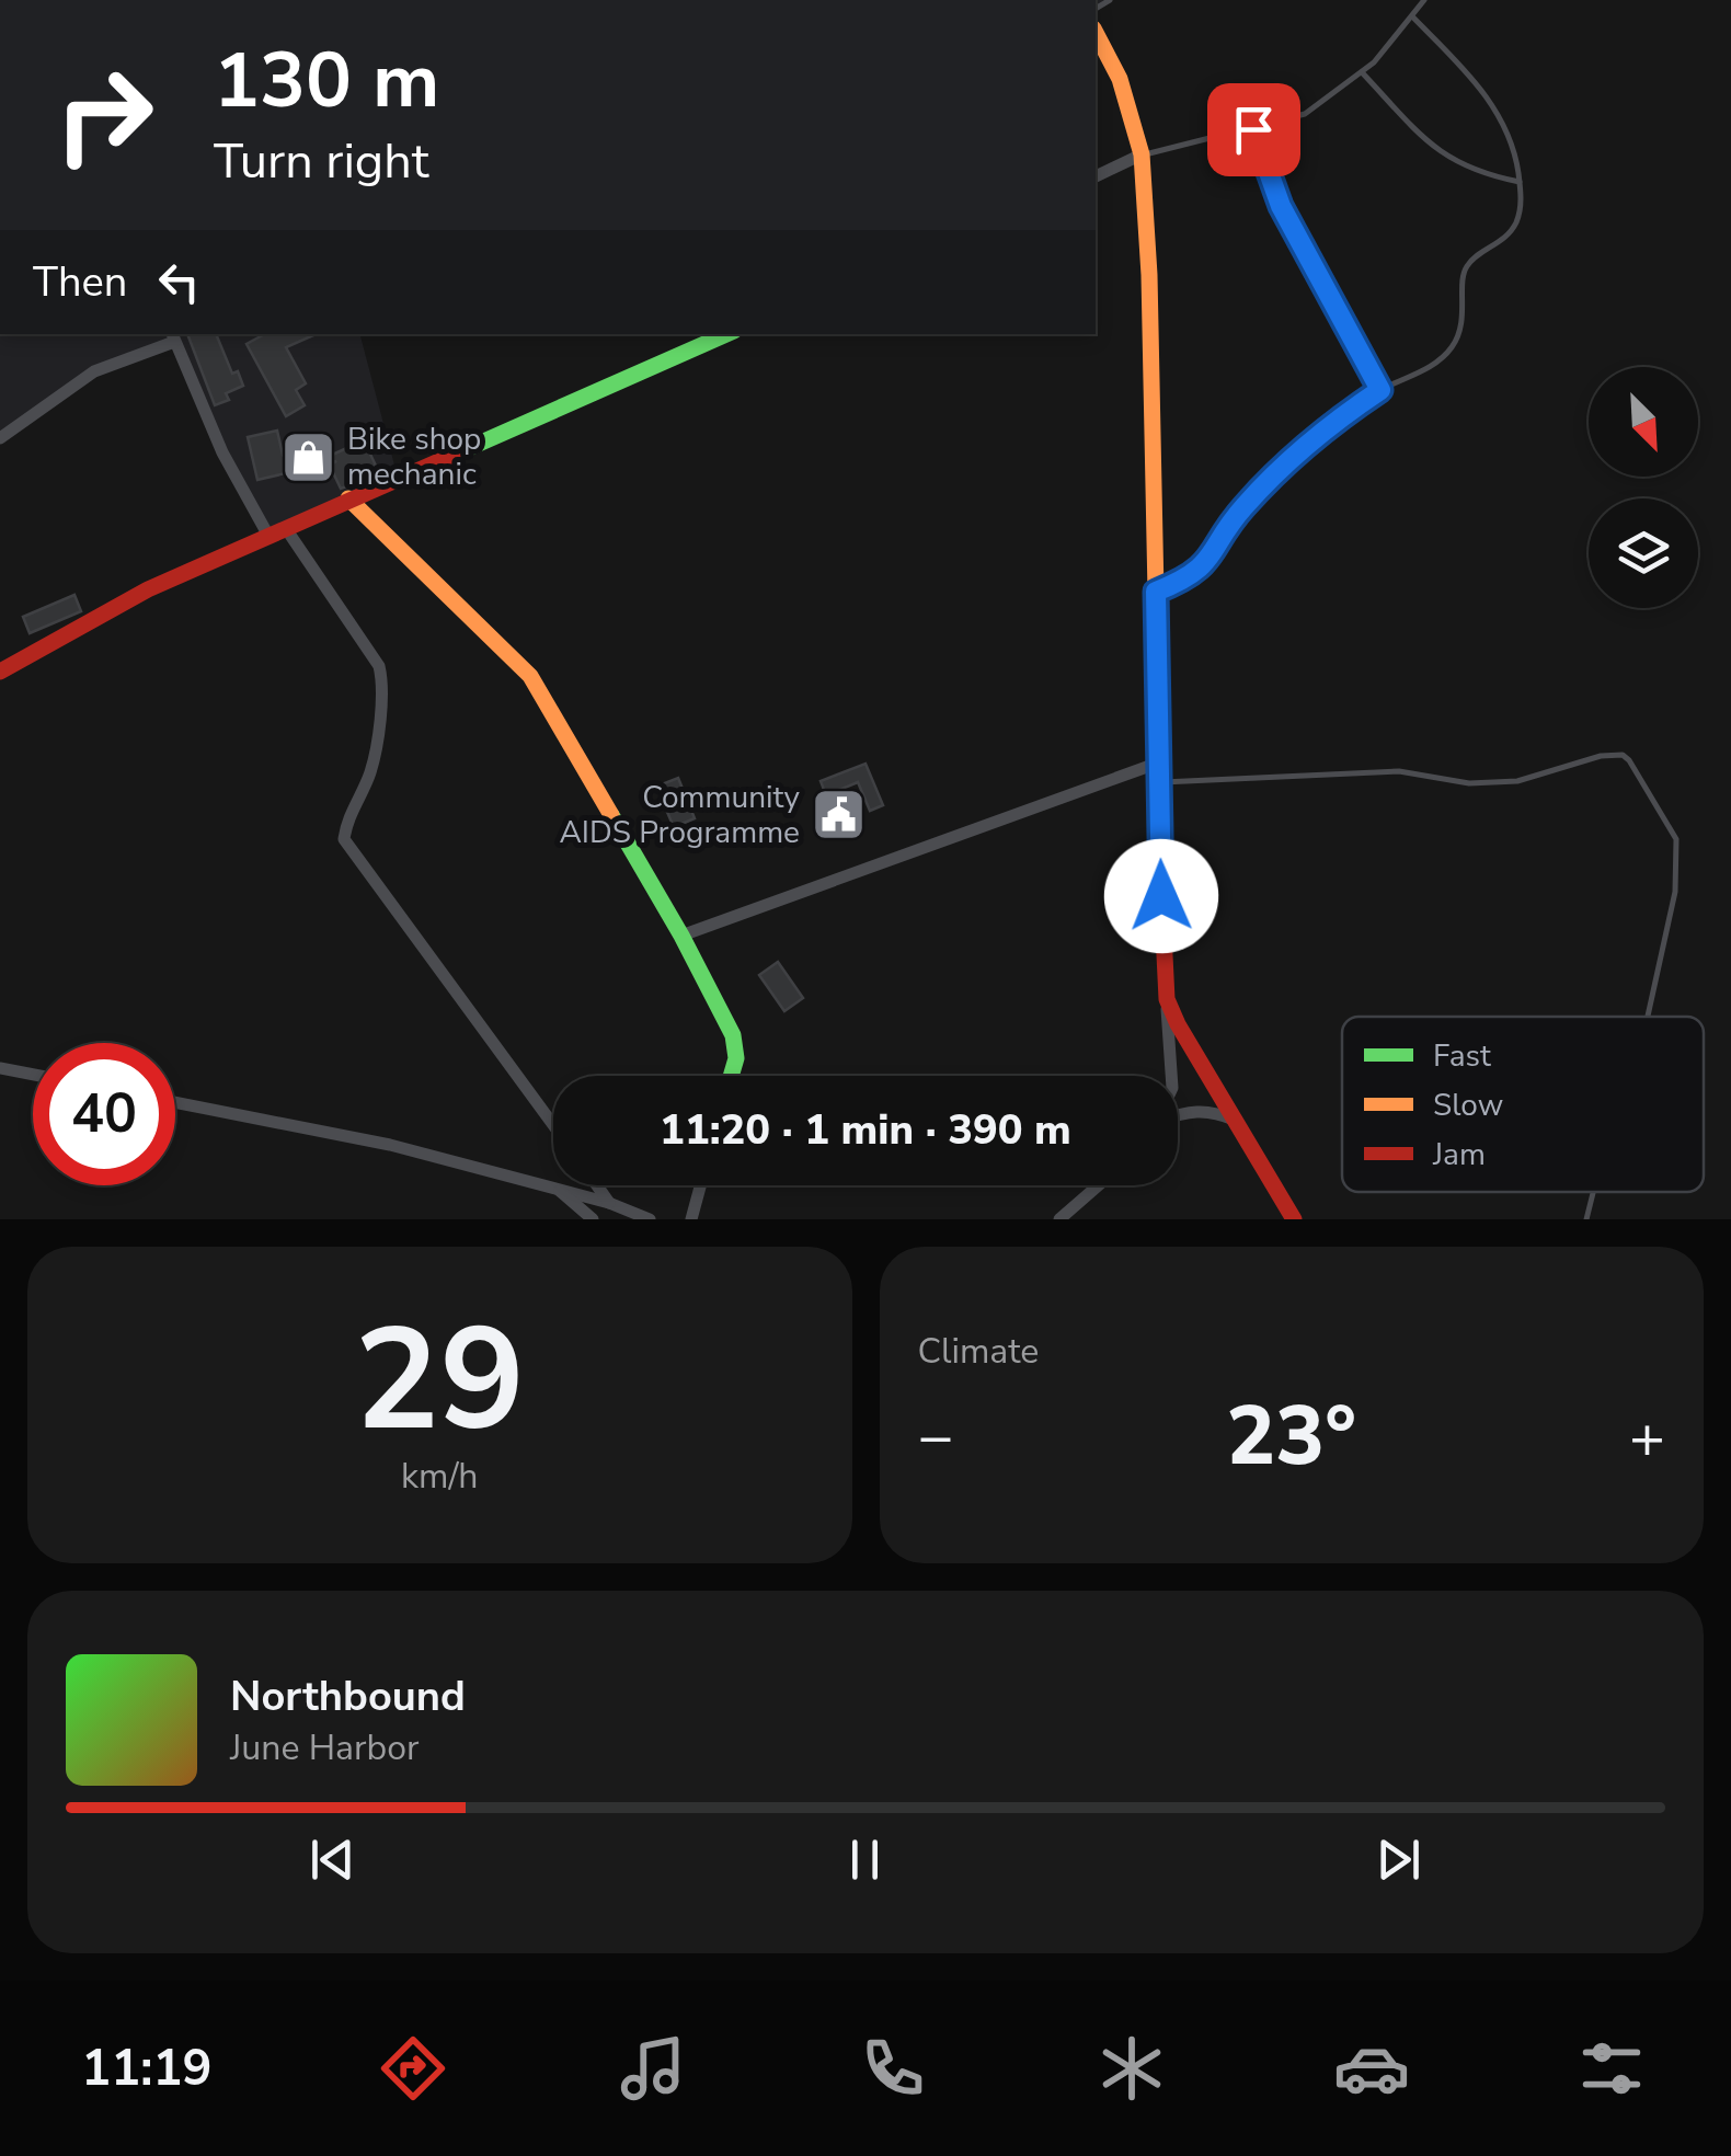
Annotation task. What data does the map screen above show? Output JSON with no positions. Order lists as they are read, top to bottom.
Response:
{
  "places": {
    "shop": ["Bike shop mechanic"],
    "public building": ["Community AIDS Programme"]
  },
  "legend": ["Fast", "Slow", "Jam"],
  "north": "bottom right",
  "page": {
    "turn": ["130 m", "Turn right"],
    "then": "Then",
    "limit": "40",
    "trip": "11:20 · 1 min · 390 m",
    "tile": [
      ["29", "km/h"],
      "Climate"
    ],
    "heat": ["−", "23°", "+"],
    "song": ["Northbound", "June Harbor"],
    "tabs": "11:19"
  }
}
